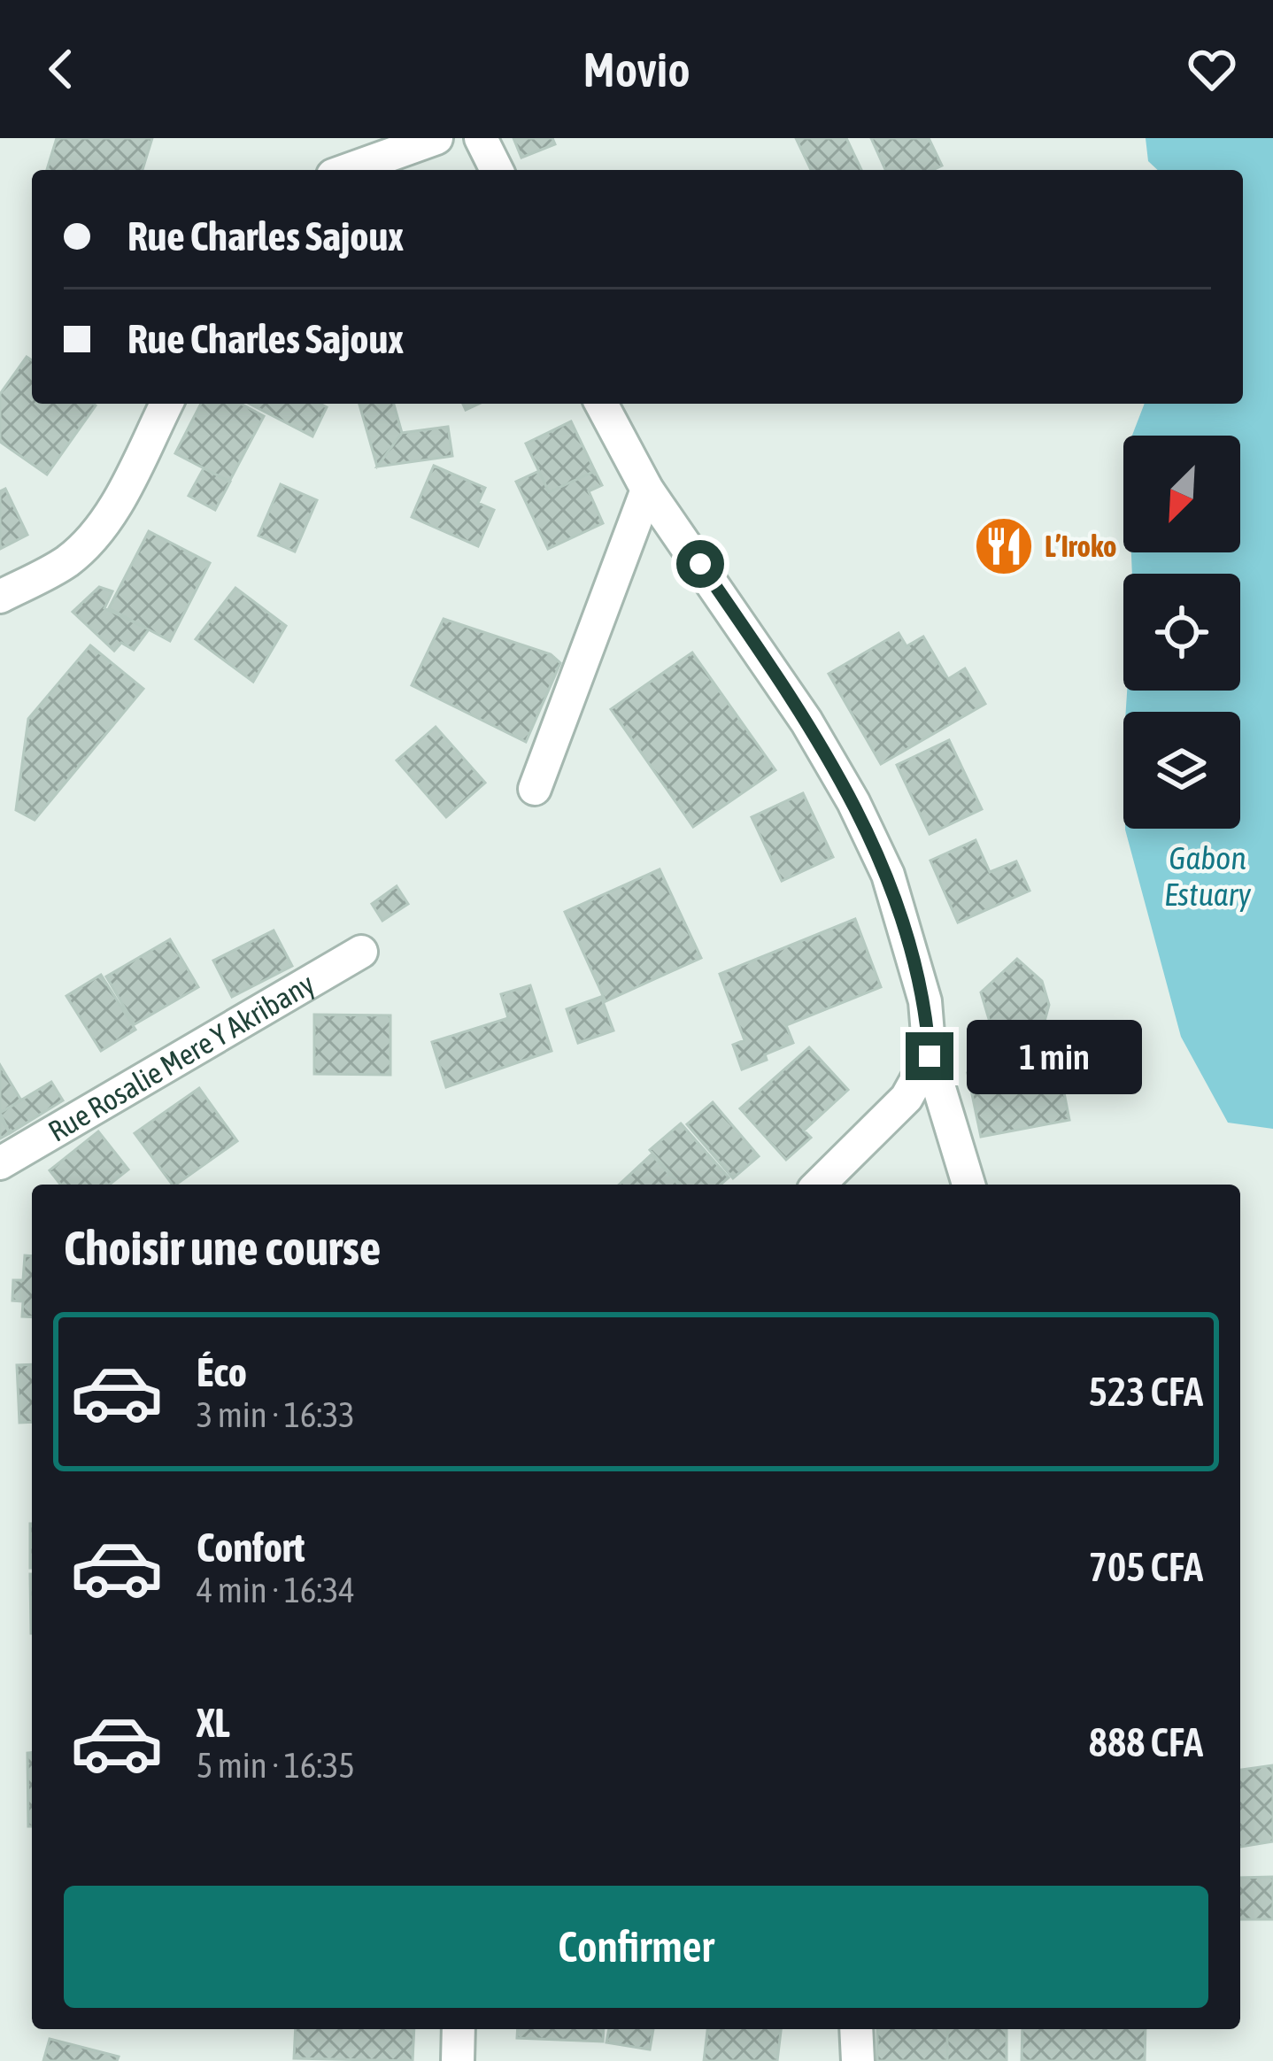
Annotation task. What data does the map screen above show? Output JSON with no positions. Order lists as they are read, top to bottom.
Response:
{
  "streets": {
    "street": ["Rue Rosalie Mere Y Akribany"]
  },
  "water": ["Gabon Estuary"],
  "places": {
    "restaurant": ["L’Iroko"]
  },
  "north": "bottom left",
  "page": {
    "header": "Movio",
    "banner": ["Rue Charles Sajoux", "Rue Charles Sajoux"],
    "bubble": "1 min",
    "heading": "Choisir une course",
    "list": [
      {
        "name": "Éco",
        "note": "3 min · 16:33",
        "value": "523 CFA"
      },
      {
        "name": "Confort",
        "note": "4 min · 16:34",
        "value": "705 CFA"
      },
      {
        "name": "XL",
        "note": "5 min · 16:35",
        "value": "888 CFA"
      }
    ],
    "buttons": "Confirmer"
  }
}
